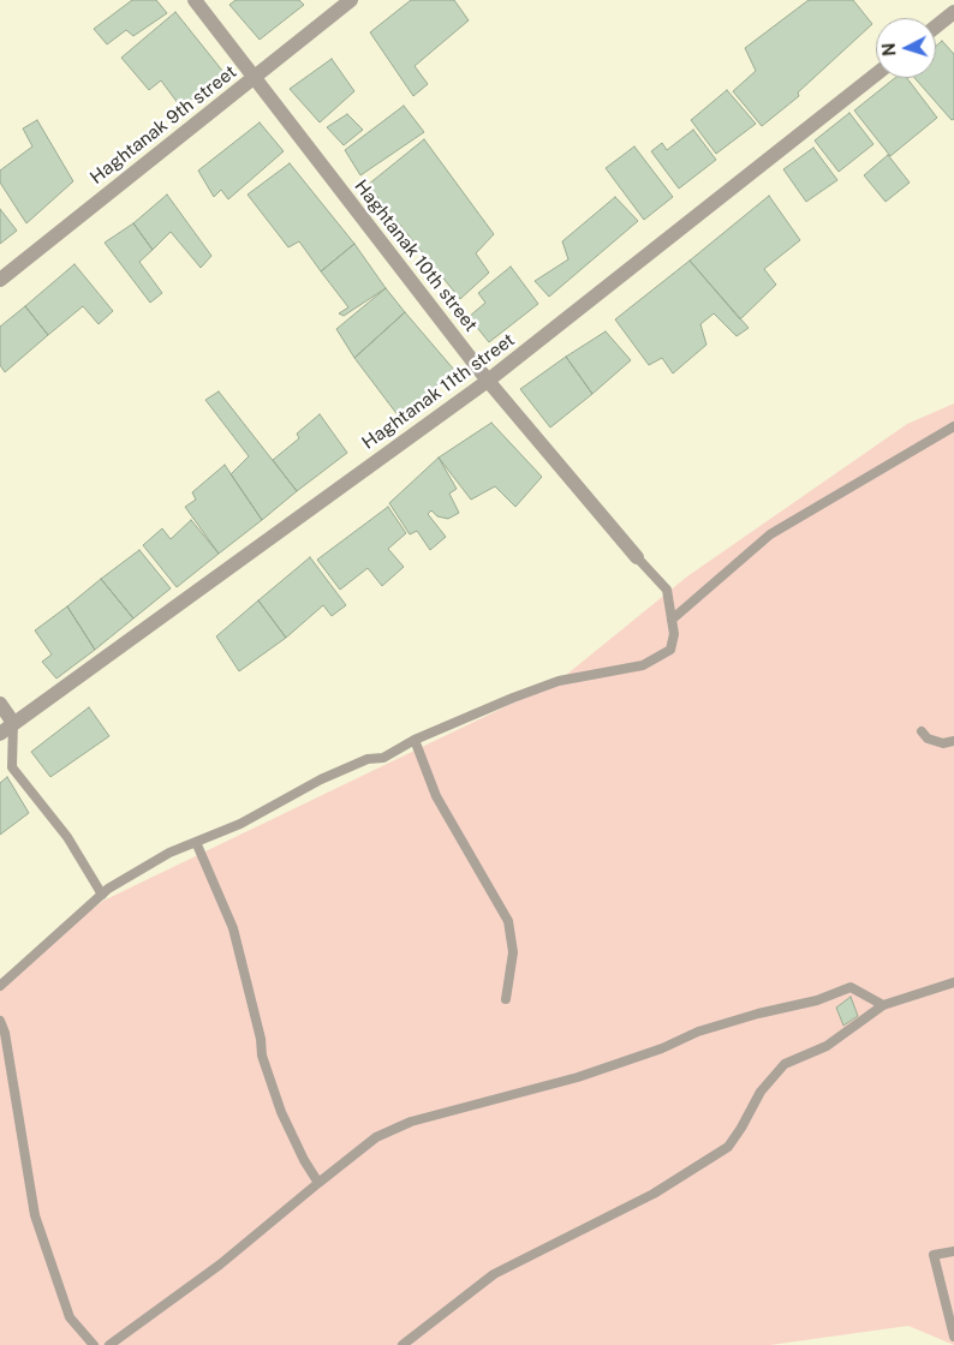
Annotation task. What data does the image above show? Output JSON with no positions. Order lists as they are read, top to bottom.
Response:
{
  "streets": {
    "street": ["Haghtanak 9th street", "Haghtanak 10th street", "Haghtanak 11th street"]
  },
  "crossings": [
    ["Haghtanak 9th street", "Haghtanak 10th street"],
    ["Haghtanak 10th street", "Haghtanak 11th street"]
  ],
  "north": "left"
}
